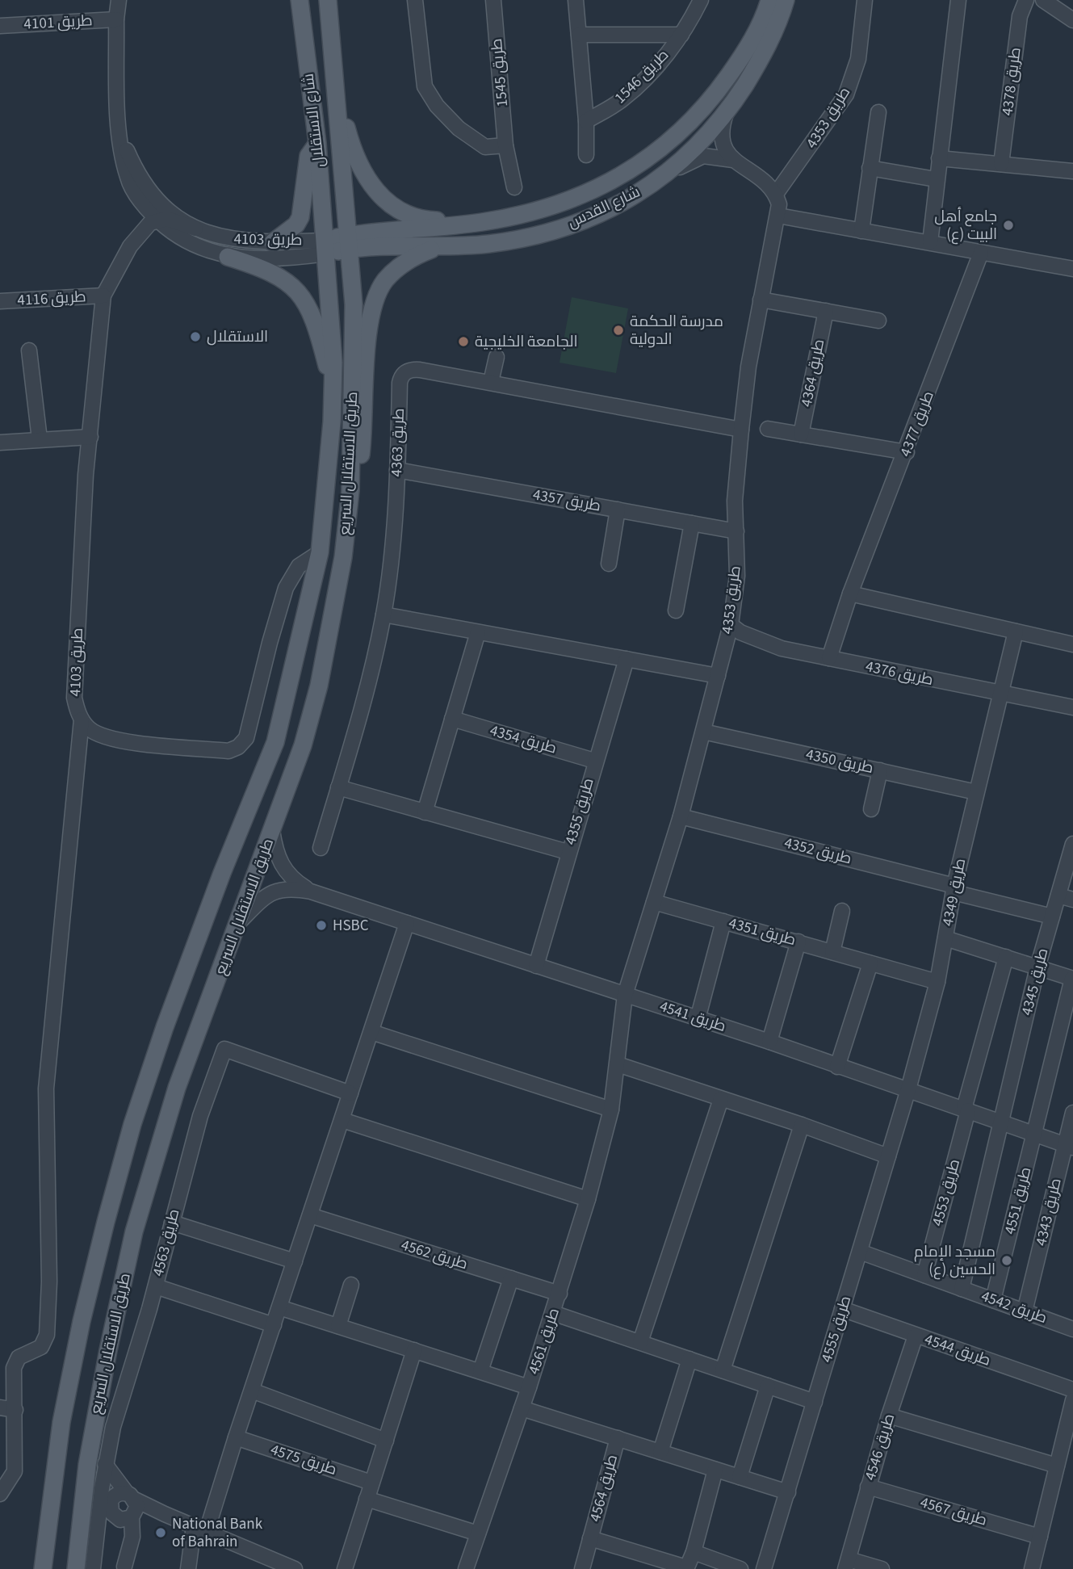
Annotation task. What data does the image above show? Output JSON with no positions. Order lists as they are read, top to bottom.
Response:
{
  "streets": {
    "main road": ["شارع الاستقلال", "شارع القدس", "طريق الاستقلال السريع"],
    "street": [
      "طريق 4101",
      "طريق 1545",
      "طريق 1546",
      "طريق 4378",
      "طريق 4353",
      "طريق 4103",
      "طريق 4116",
      "طريق 4364",
      "طريق 4377",
      "طريق 4363",
      "طريق 4357",
      "طريق 4376",
      "طريق 4354",
      "طريق 4350",
      "طريق 4355",
      "طريق 4352",
      "طريق 4349",
      "طريق 4351",
      "طريق 4345",
      "طريق 4541",
      "طريق 4553",
      "طريق 4551",
      "طريق 4343",
      "طريق 4563",
      "طريق 4562",
      "طريق 4542",
      "طريق 4555",
      "طريق 4561",
      "طريق 4544",
      "طريق 4546",
      "طريق 4575",
      "طريق 4564",
      "طريق 4567"
    ]
  },
  "crossings": [
    ["طريق 4101", "طريق 4103"],
    ["طريق 4353", "طريق 4363"],
    ["طريق 4353", "طريق 4357"],
    ["طريق 4353", "طريق 4376"],
    ["طريق 4353", "طريق 4350"],
    ["طريق 4353", "طريق 4352"],
    ["طريق 4353", "طريق 4351"],
    ["طريق 4353", "طريق 4541"],
    ["طريق 4353", "طريق 4561"],
    ["شارع الاستقلال", "شارع القدس"],
    ["شارع الاستقلال", "طريق 4103"],
    ["شارع الاستقلال", "طريق الاستقلال السريع"],
    ["شارع القدس", "طريق 4103"],
    ["شارع القدس", "طريق الاستقلال السريع"],
    ["طريق 4103", "طريق 4116"],
    ["طريق 4103", "طريق الاستقلال السريع"],
    ["طريق 4377", "طريق 4376"],
    ["طريق 4363", "طريق 4357"],
    ["طريق 4376", "طريق 4349"],
    ["طريق 4354", "طريق 4355"],
    ["طريق 4350", "طريق 4349"],
    ["طريق 4355", "طريق 4541"],
    ["طريق 4352", "طريق 4349"],
    ["طريق 4352", "طريق 4345"],
    ["طريق 4349", "طريق 4351"],
    ["طريق 4349", "طريق 4541"],
    ["طريق 4349", "طريق 4555"],
    ["طريق 4345", "طريق 4541"],
    ["طريق 4541", "طريق 4553"],
    ["طريق 4541", "طريق 4551"],
    ["طريق 4541", "طريق 4343"],
    ["طريق 4541", "طريق 4555"],
    ["طريق 4541", "طريق 4561"],
    ["طريق 4553", "طريق 4542"],
    ["طريق 4551", "طريق 4542"],
    ["طريق 4343", "طريق 4542"],
    ["طريق 4562", "طريق 4561"],
    ["طريق 4542", "طريق 4555"],
    ["طريق 4555", "طريق 4544"],
    ["طريق 4555", "طريق 4564"],
    ["طريق 4561", "طريق 4564"],
    ["طريق 4544", "طريق 4546"],
    ["طريق 4546", "طريق 4567"]
  ],
  "places": [
    "جامع أهل البيت (ع)",
    "مدرسة الحكمة الدولية",
    "الاستقلال",
    "الجامعة الخليجية",
    "HSBC",
    "مسجد الإمام الحسين (ع)",
    "National Bank of Bahrain"
  ]
}
